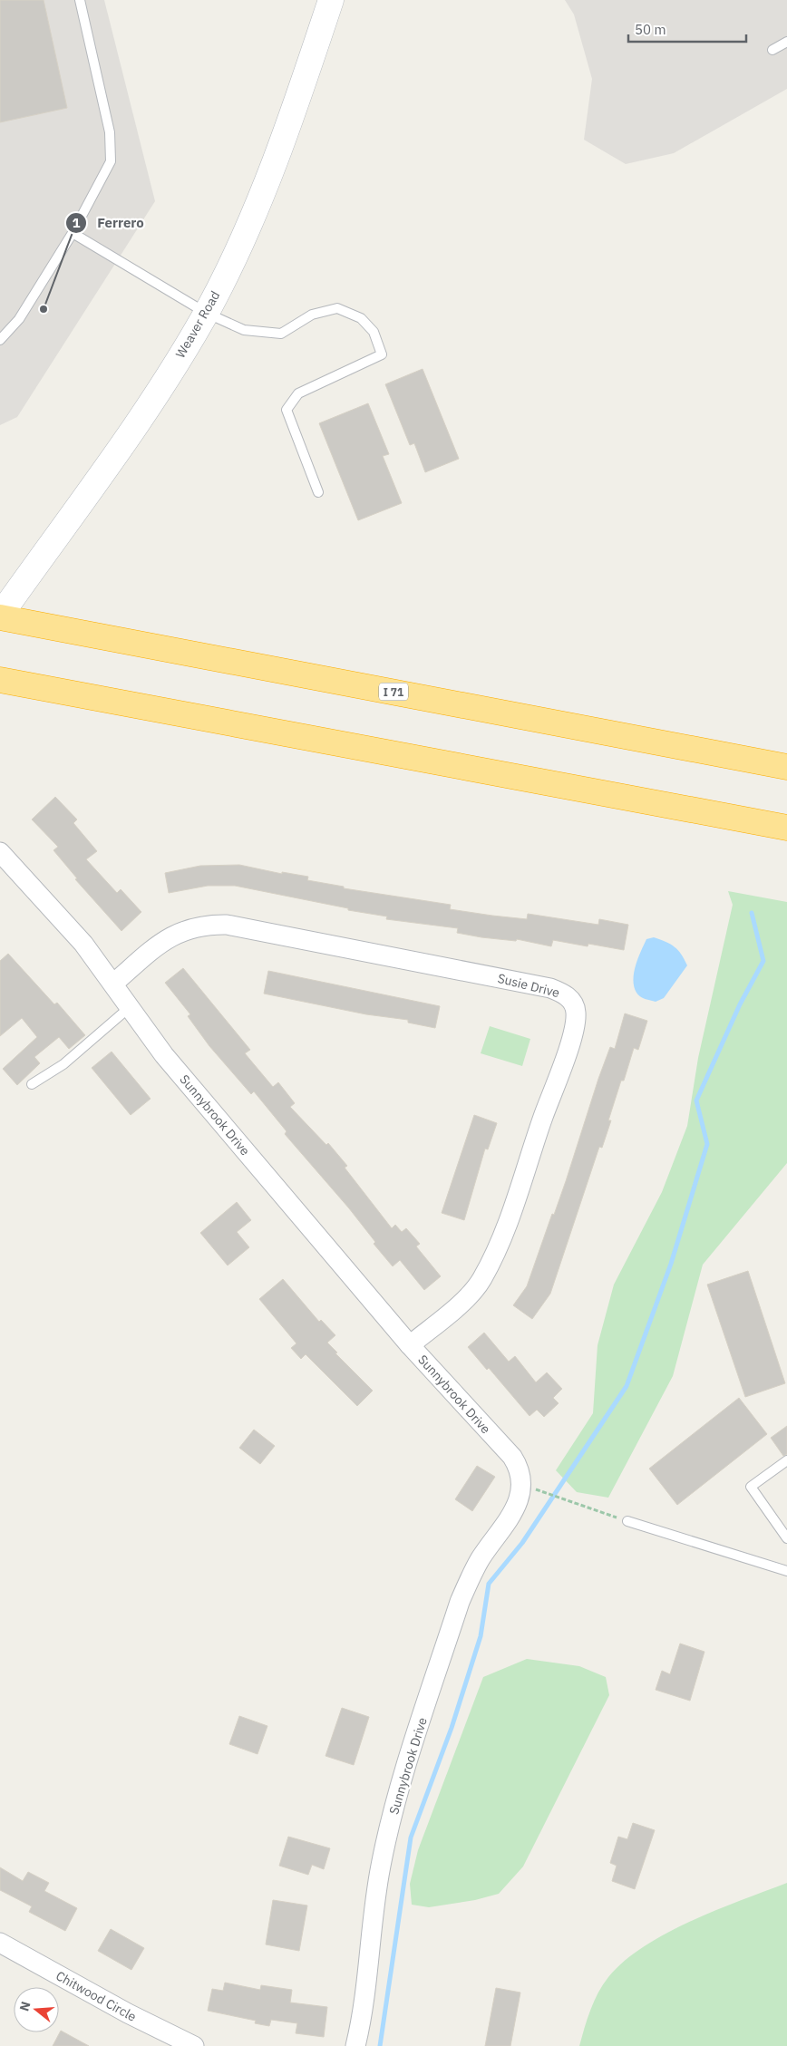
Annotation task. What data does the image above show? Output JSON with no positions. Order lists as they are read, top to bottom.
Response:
{
  "streets": {
    "highway": ["I 71"],
    "main road": ["Weaver Road"],
    "street": ["Susie Drive", "Sunnybrook Drive", "Chitwood Circle"]
  },
  "crossings": [
    ["Weaver Road", "I 71"],
    ["Susie Drive", "Sunnybrook Drive"]
  ],
  "places": ["Ferrero"],
  "scale_bar": "50 m",
  "north": "left"
}
